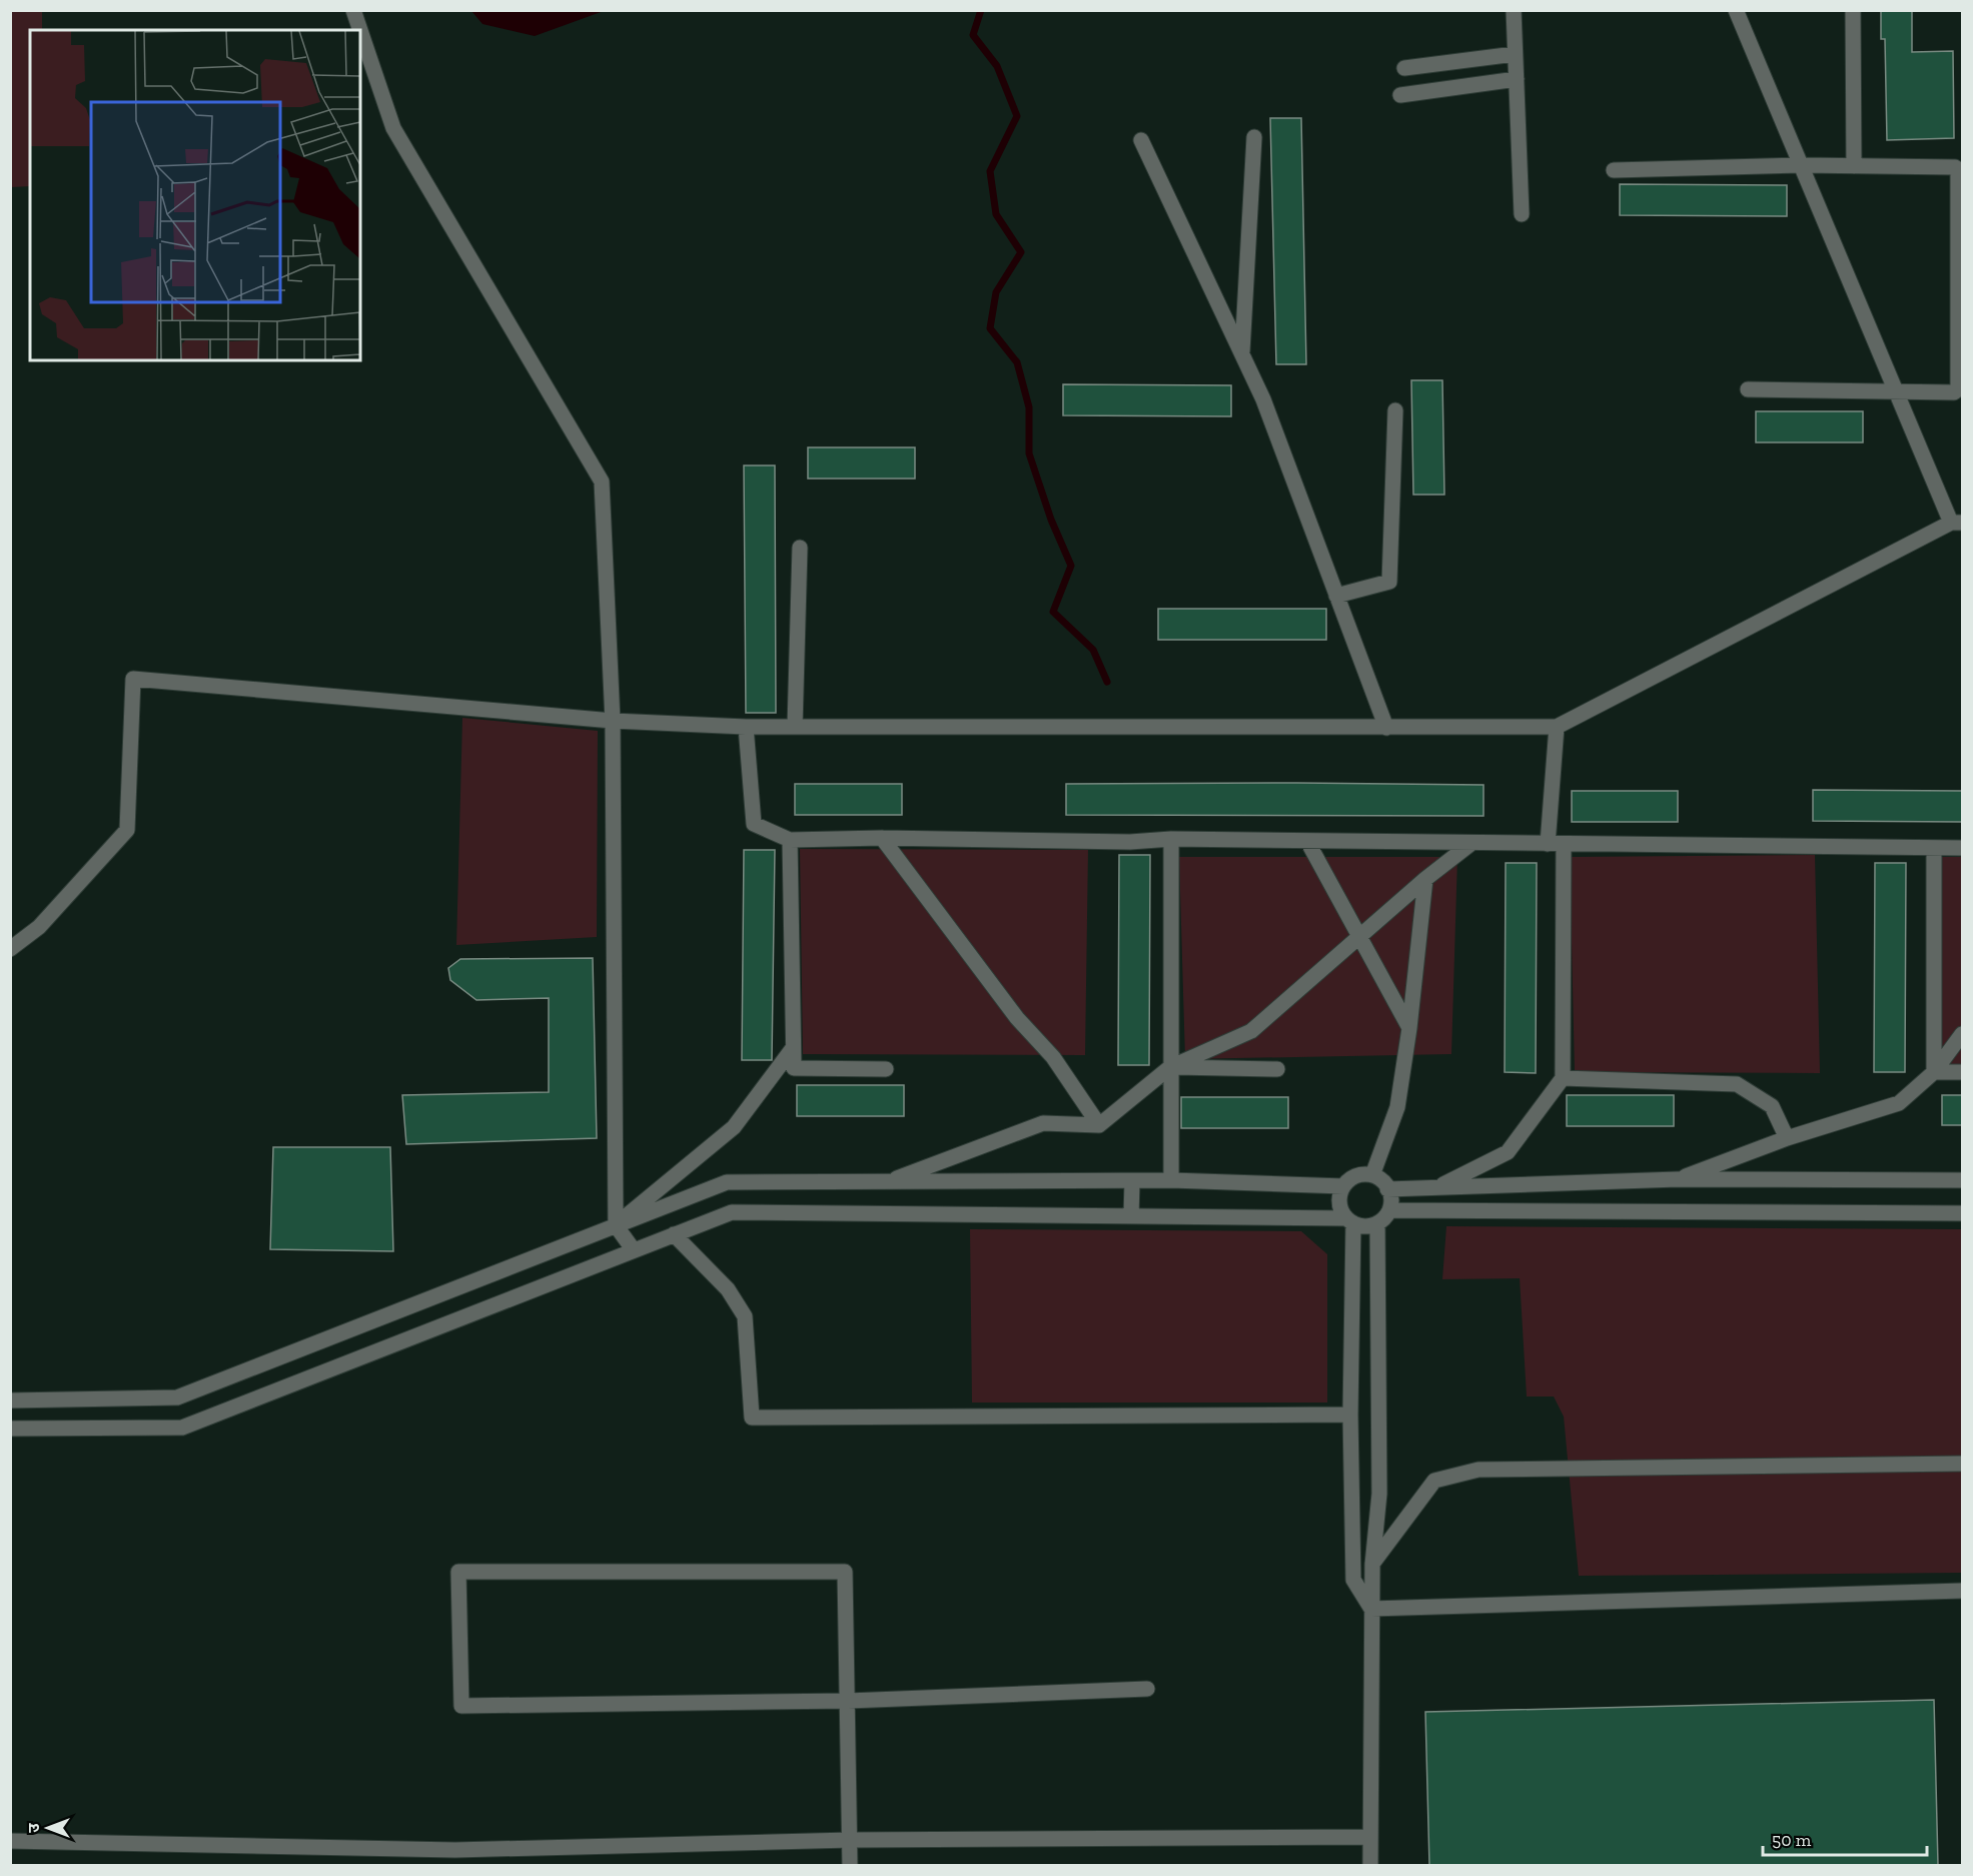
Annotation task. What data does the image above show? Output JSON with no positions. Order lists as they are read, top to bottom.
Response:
{
  "scale_bar": "50 m",
  "north": "left"
}
